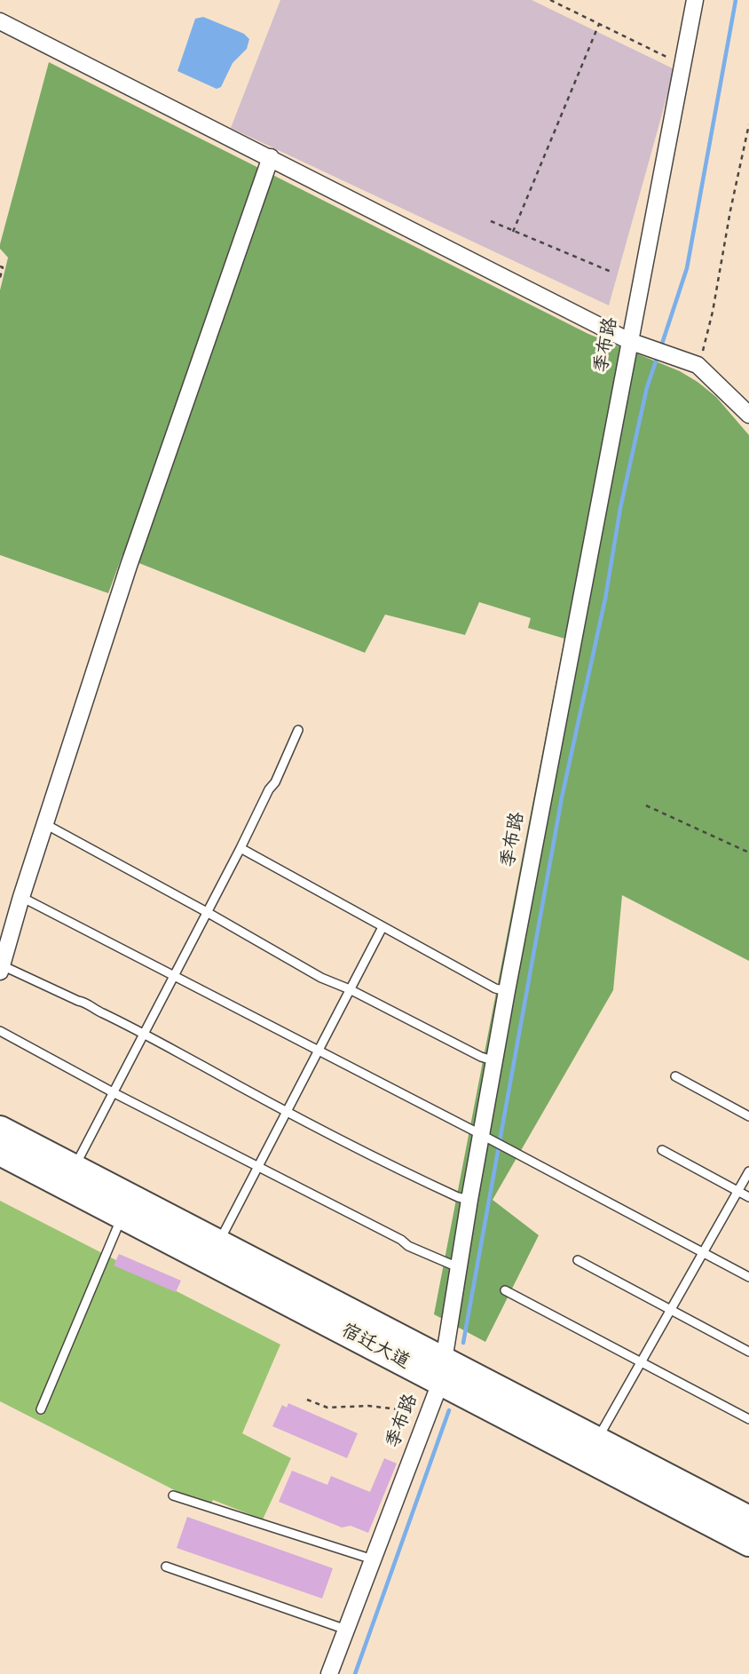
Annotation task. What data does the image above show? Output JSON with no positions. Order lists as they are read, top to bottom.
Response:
{
  "streets": {
    "main road": ["宿迁大道"],
    "street": ["季布路"]
  },
  "crossings": [
    ["季布路", "宿迁大道"]
  ]
}
